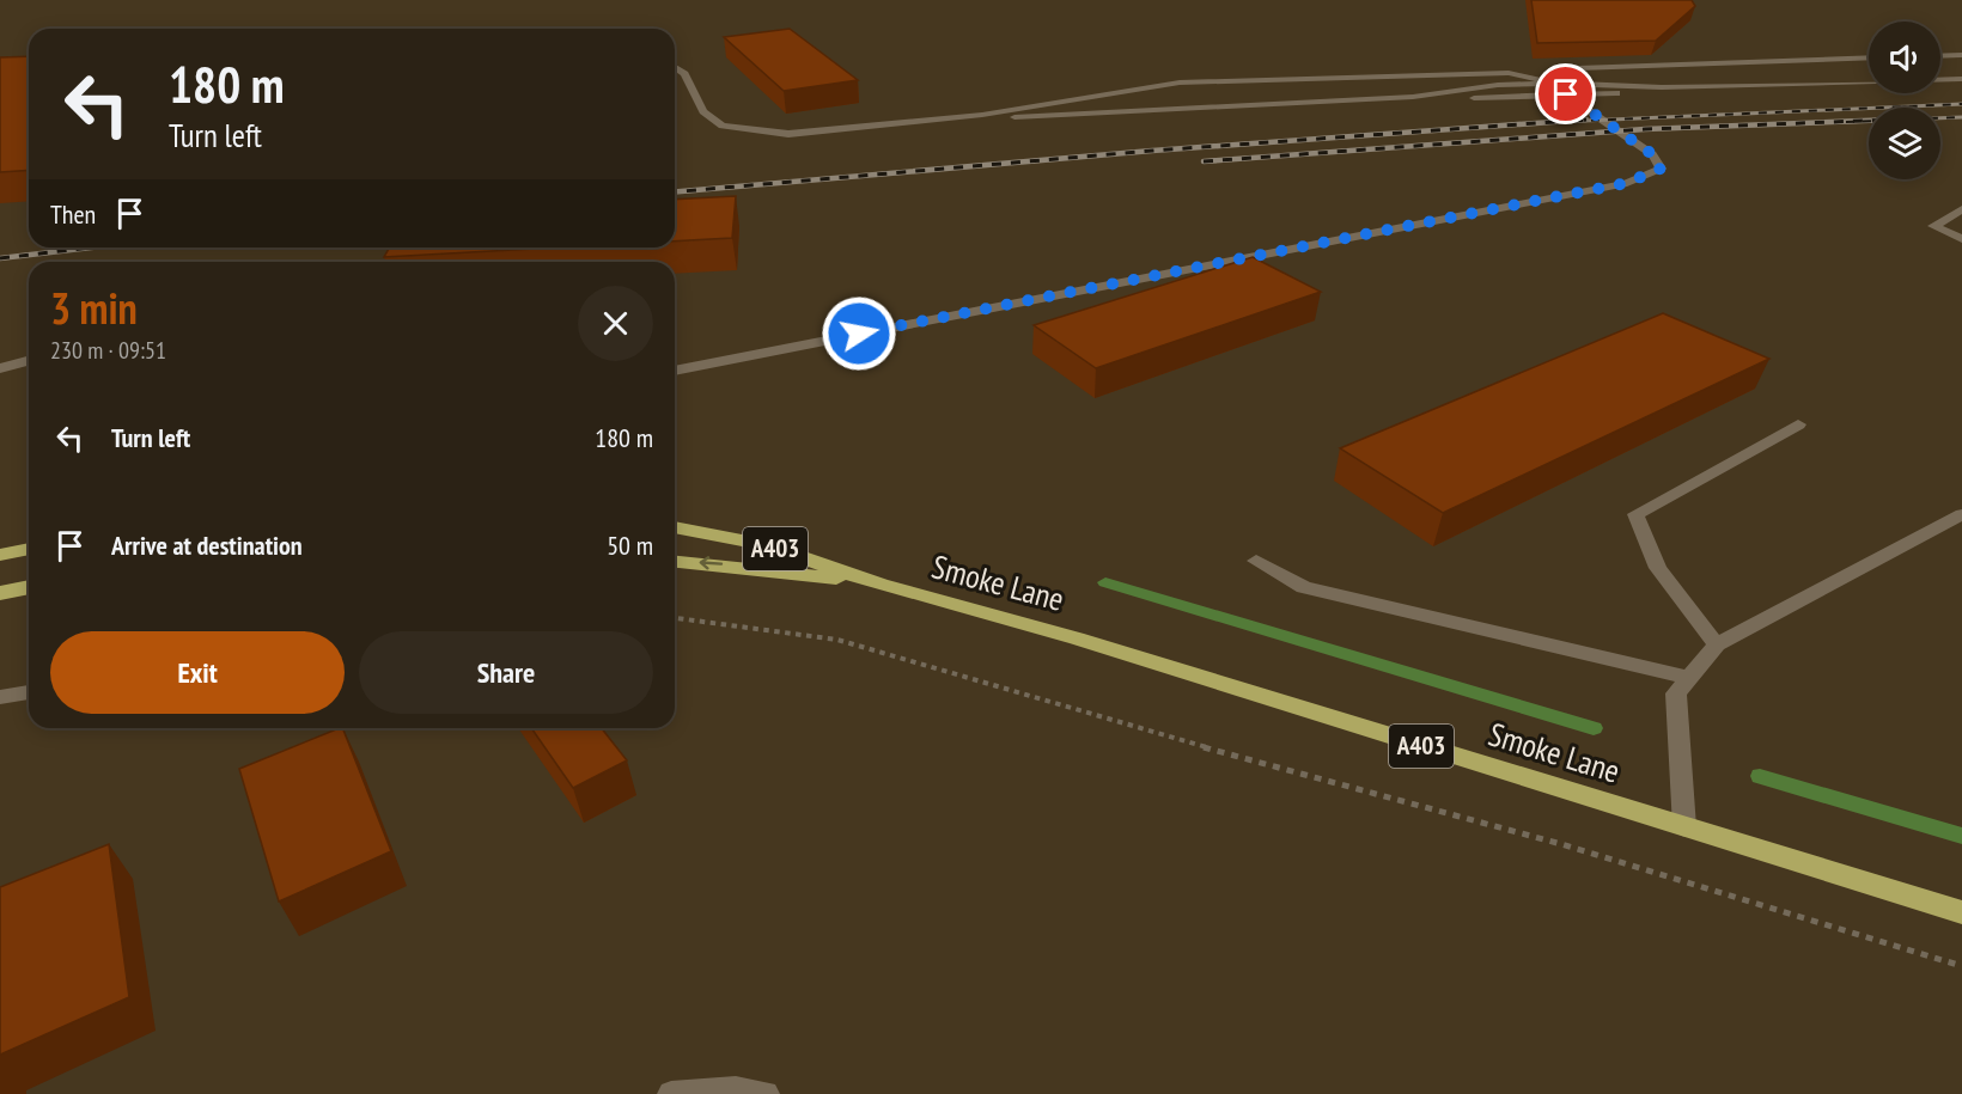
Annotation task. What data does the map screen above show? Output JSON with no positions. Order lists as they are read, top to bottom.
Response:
{
  "streets": {
    "highway": ["A403", "Smoke Lane"]
  },
  "crossings": [
    ["A403", "Smoke Lane"]
  ],
  "page": {
    "turn": ["180 m", "Turn left"],
    "then": "Then",
    "heading": ["3 min", "230 m · 09:51"],
    "list": [
      {
        "name": "Turn left",
        "value": "180 m"
      },
      {
        "name": "Arrive at destination",
        "value": "50 m"
      }
    ],
    "buttons": ["Exit", "Share"]
  }
}
